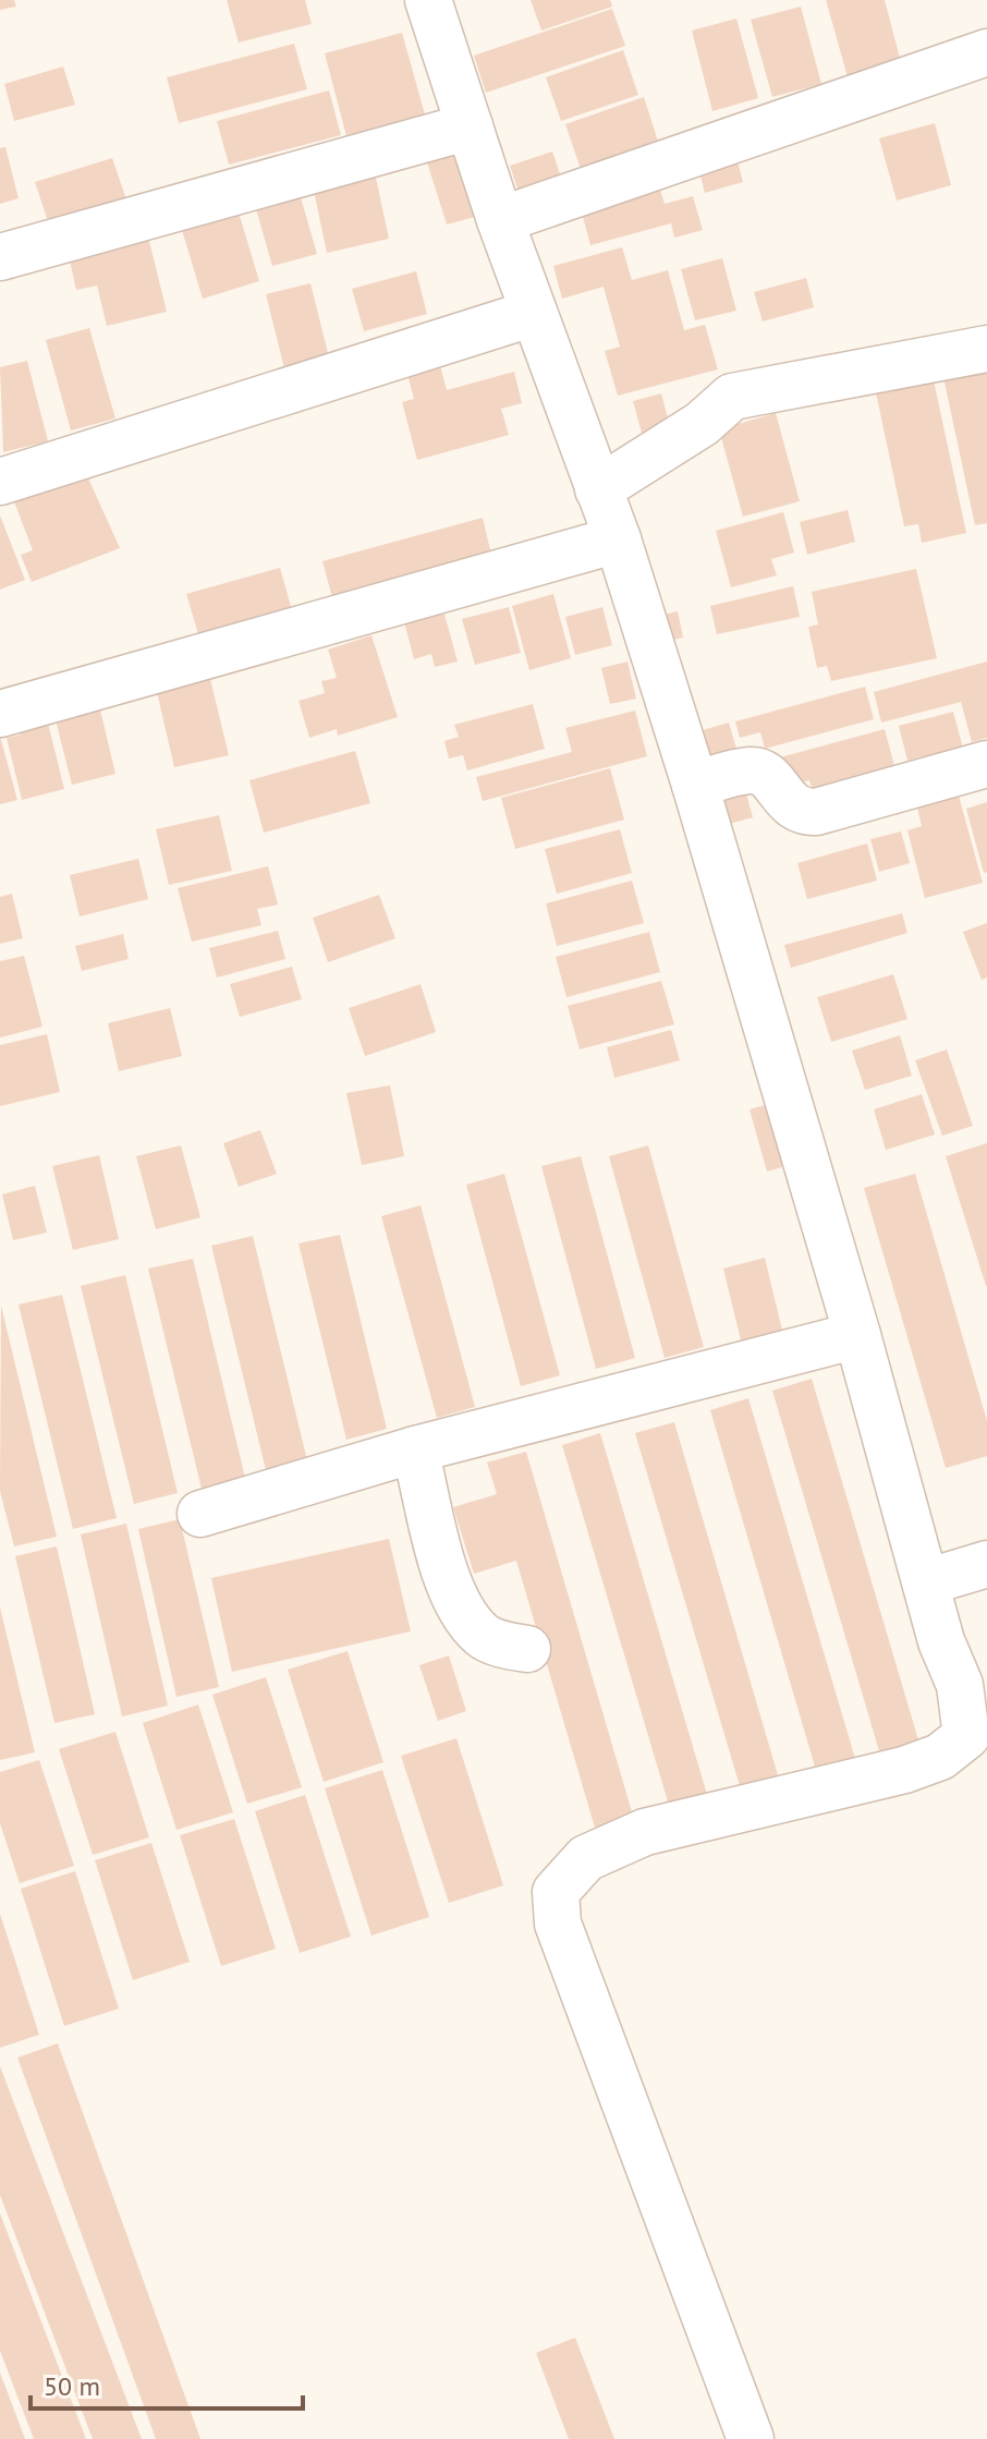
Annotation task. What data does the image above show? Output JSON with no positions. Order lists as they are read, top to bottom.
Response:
{
  "scale_bar": "50 m"
}
